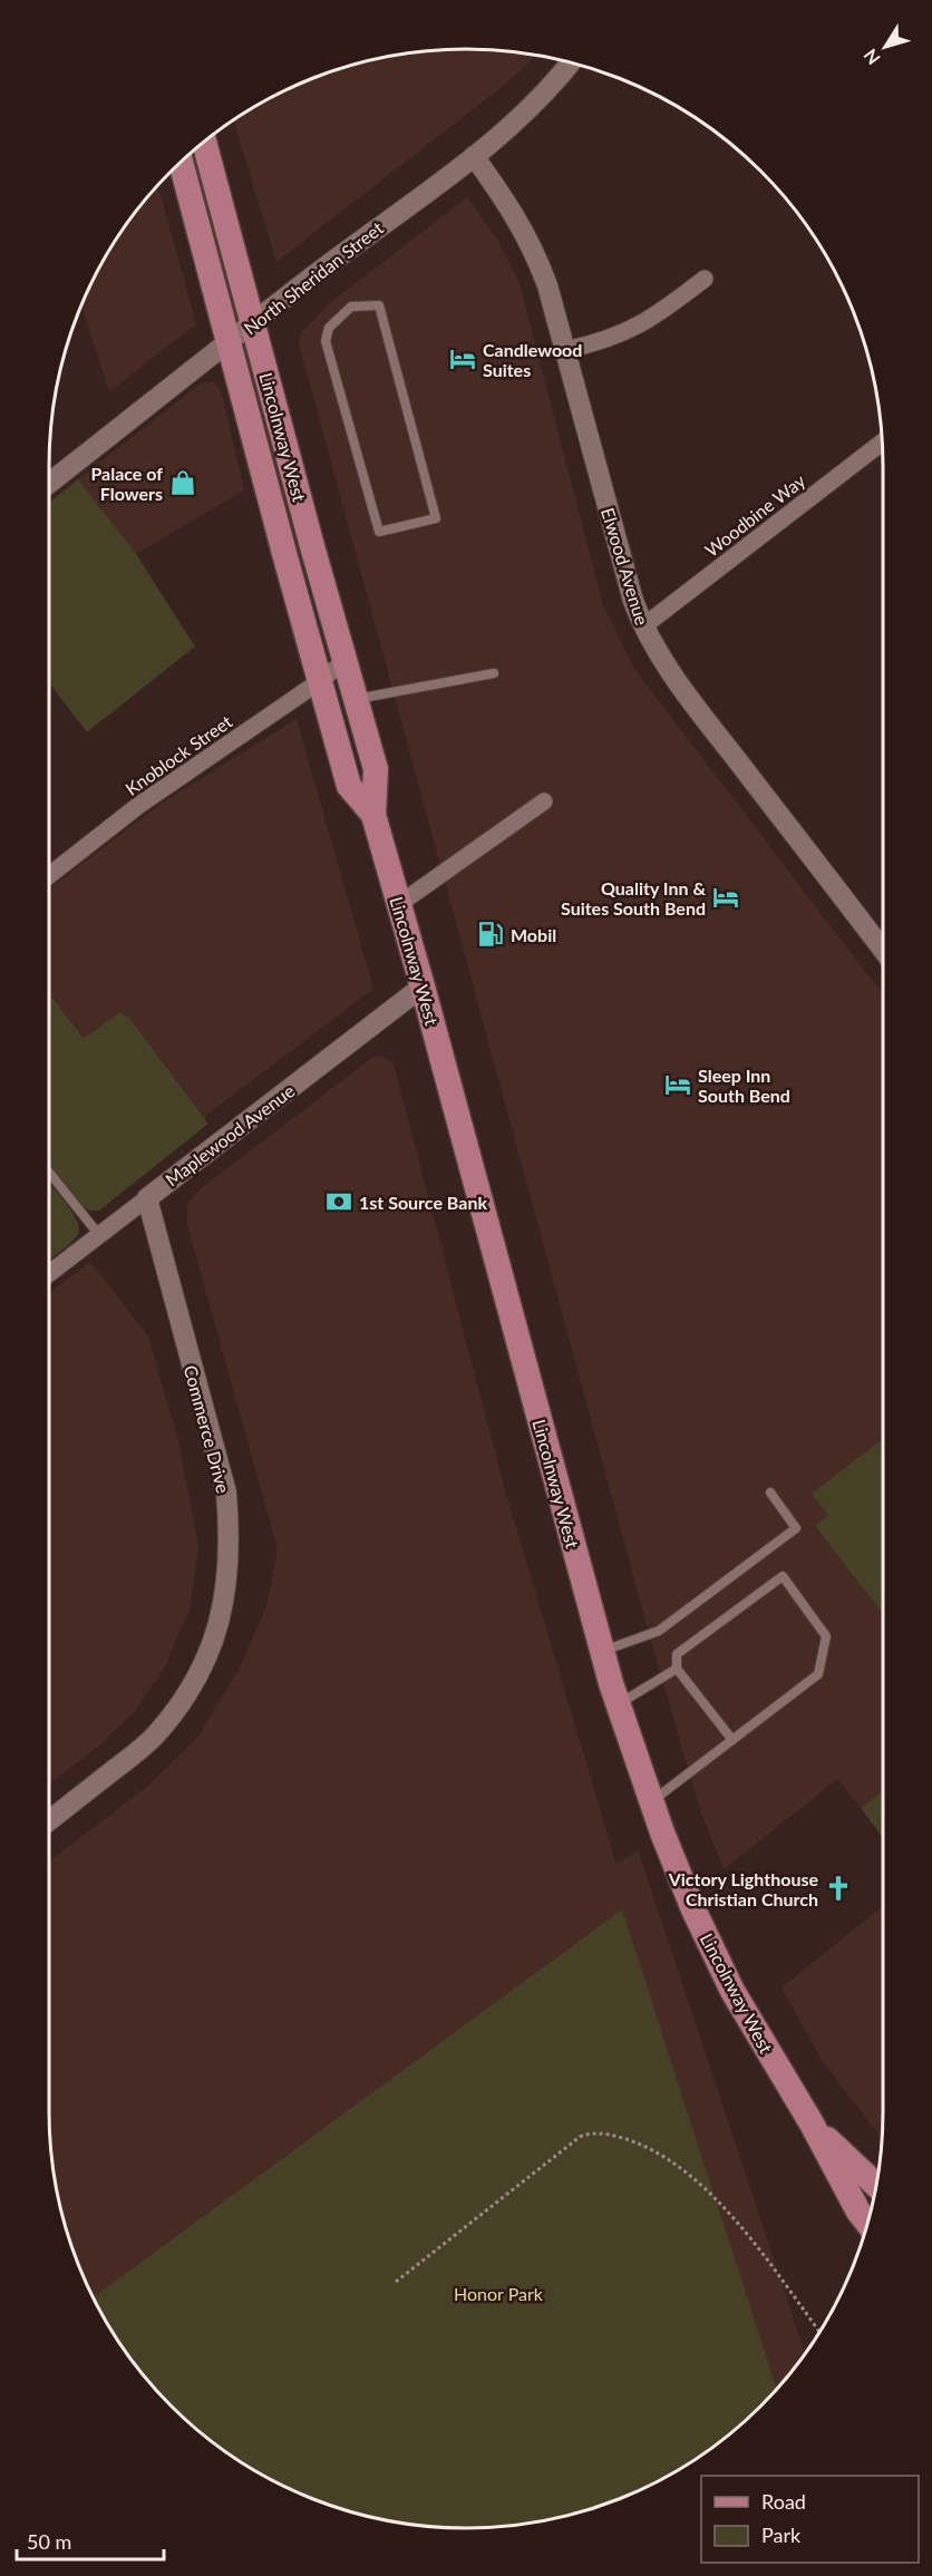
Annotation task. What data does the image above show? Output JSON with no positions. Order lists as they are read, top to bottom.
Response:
{
  "streets": {
    "main road": ["Lincolnway West"],
    "street": [
      "North Sheridan Street",
      "Woodbine Way",
      "Elwood Avenue",
      "Knoblock Street",
      "Maplewood Avenue",
      "Commerce Drive"
    ]
  },
  "crossings": [
    ["North Sheridan Street", "Lincolnway West"],
    ["North Sheridan Street", "Elwood Avenue"],
    ["Lincolnway West", "Knoblock Street"],
    ["Lincolnway West", "Maplewood Avenue"],
    ["Woodbine Way", "Elwood Avenue"],
    ["Maplewood Avenue", "Commerce Drive"]
  ],
  "parks": ["Honor Park"],
  "places": {
    "hotel": ["Candlewood Suites", "Quality Inn & Suites South Bend", "Sleep Inn South Bend"],
    "shop": ["Palace of Flowers"],
    "fuel station": ["Mobil"],
    "bank": ["1st Source Bank"],
    "church": ["Victory Lighthouse Christian Church"]
  },
  "legend": ["Road", "Park"],
  "scale_bar": "50 m",
  "north": "bottom left"
}
